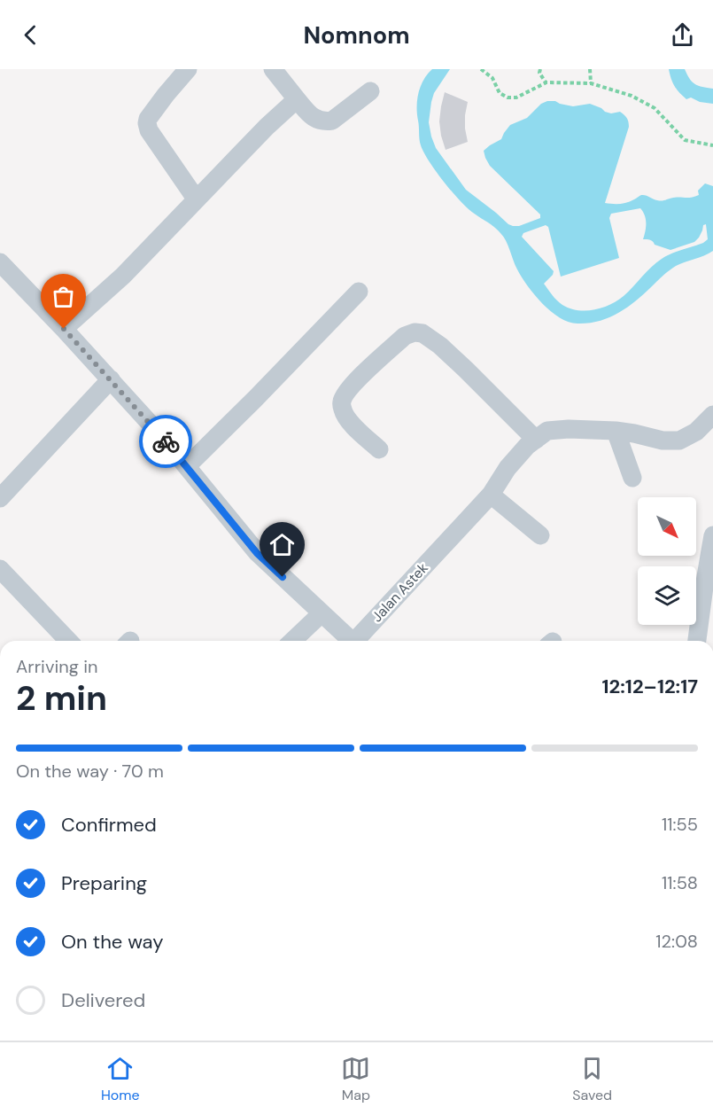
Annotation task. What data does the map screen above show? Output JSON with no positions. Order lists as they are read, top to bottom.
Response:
{
  "streets": {
    "street": ["Jalan Astek"]
  },
  "north": "bottom right",
  "page": {
    "header": "Nomnom",
    "heading": ["2 min", "Arriving in", "12:12–12:17"],
    "bar": "On the way · 70 m",
    "list": [
      ["Confirmed", "11:55"],
      ["Preparing", "11:58"],
      ["On the way", "12:08"],
      "Delivered"
    ],
    "tabs": ["Home", "Map", "Saved"]
  }
}
